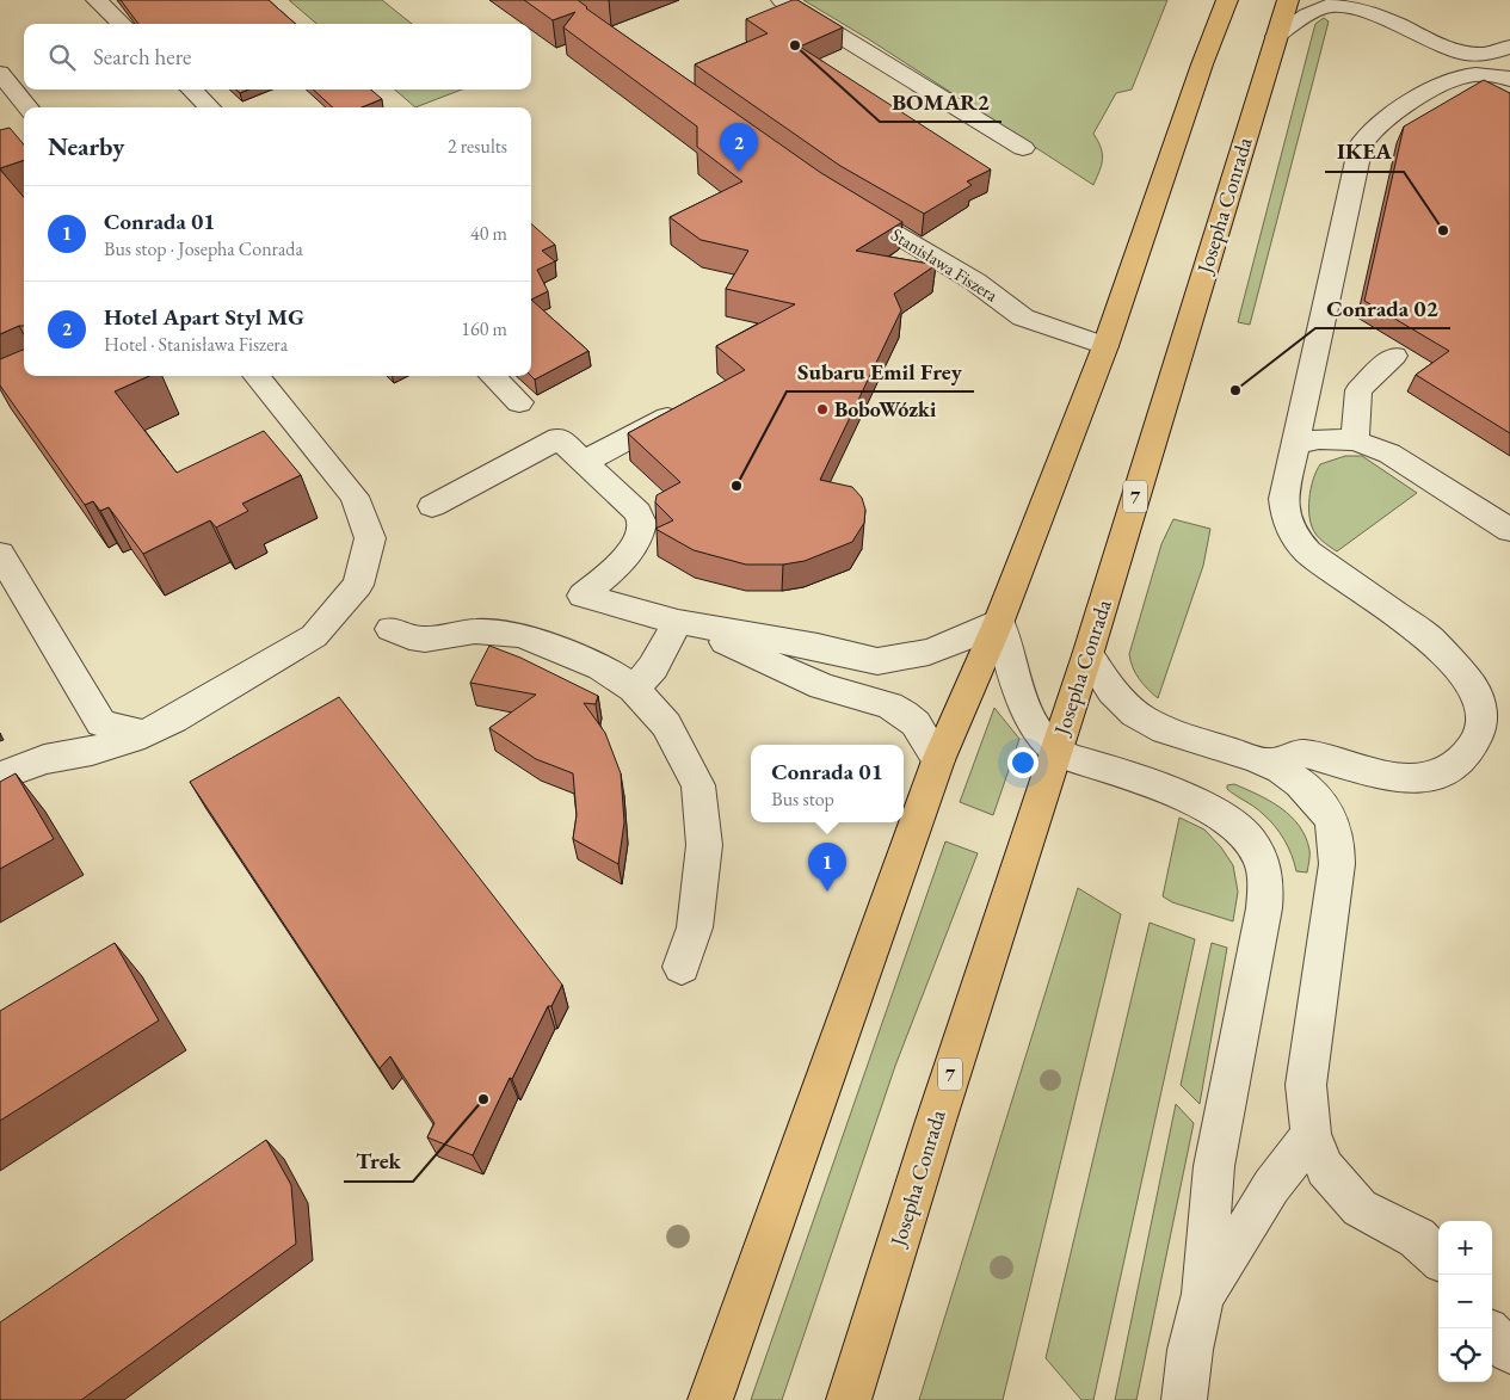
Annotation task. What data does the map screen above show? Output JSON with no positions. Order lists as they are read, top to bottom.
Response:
{
  "streets": {
    "main road": ["Josepha Conrada", "7"],
    "street": ["Stanisława Fiszera"]
  },
  "places": [
    "BOMAR2",
    "IKEA",
    "Conrada 02",
    "BoboWózki",
    "Subaru Emil Frey",
    "Trek"
  ],
  "page": {
    "search": "Search here",
    "heading": ["Nearby", "2 results"],
    "pins": ["2", "1"],
    "list": [
      {
        "mark": "1",
        "name": "Conrada 01",
        "note": "Bus stop · Josepha Conrada",
        "value": "40 m"
      },
      {
        "mark": "2",
        "name": "Hotel Apart Styl MG",
        "note": "Hotel · Stanisława Fiszera",
        "value": "160 m"
      }
    ],
    "popup": ["Conrada 01", "Bus stop"],
    "map_buttons": ["+", "−"]
  }
}
